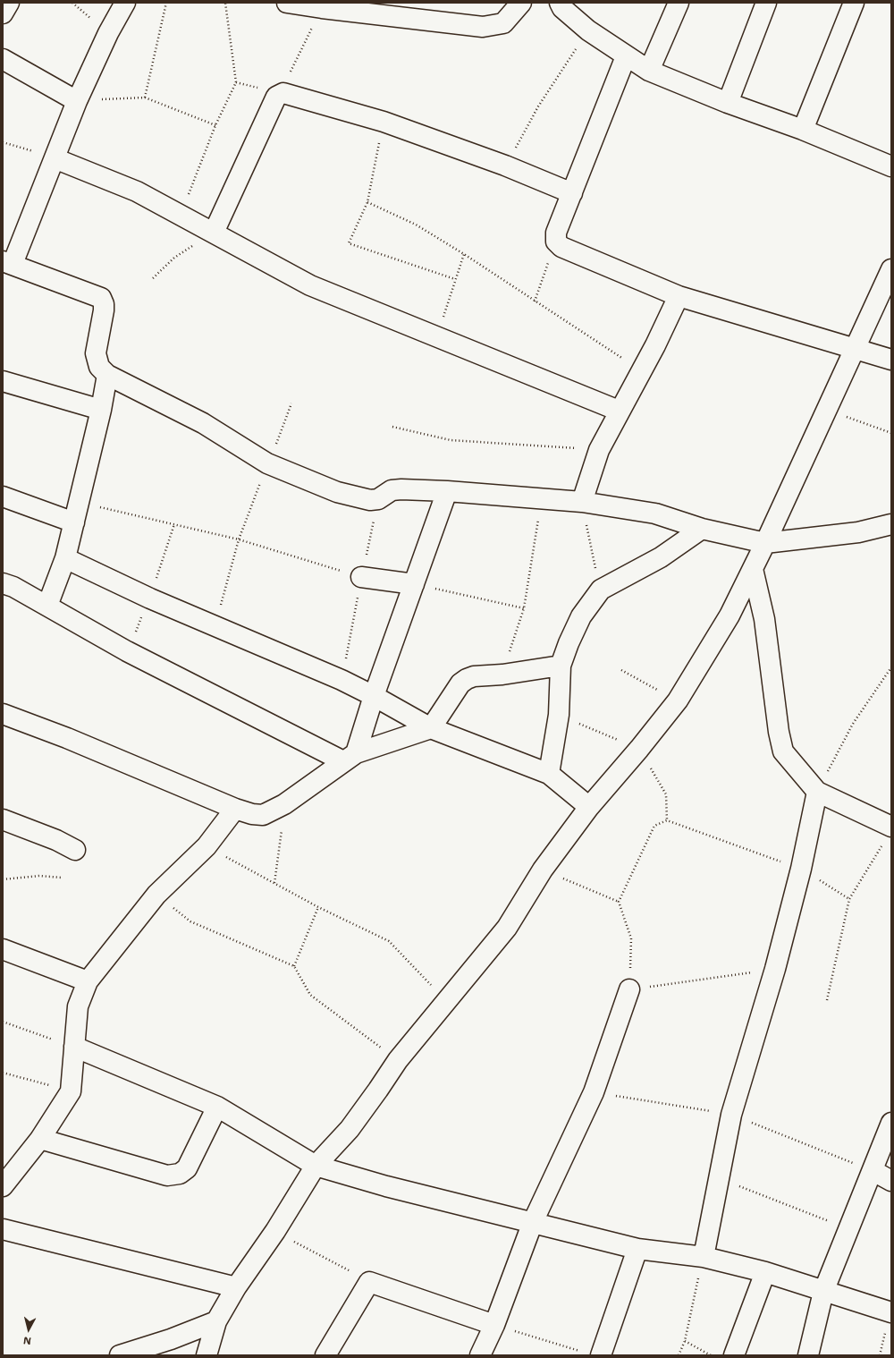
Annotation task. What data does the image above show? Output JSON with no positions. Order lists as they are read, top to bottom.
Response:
{
  "north": "bottom"
}
